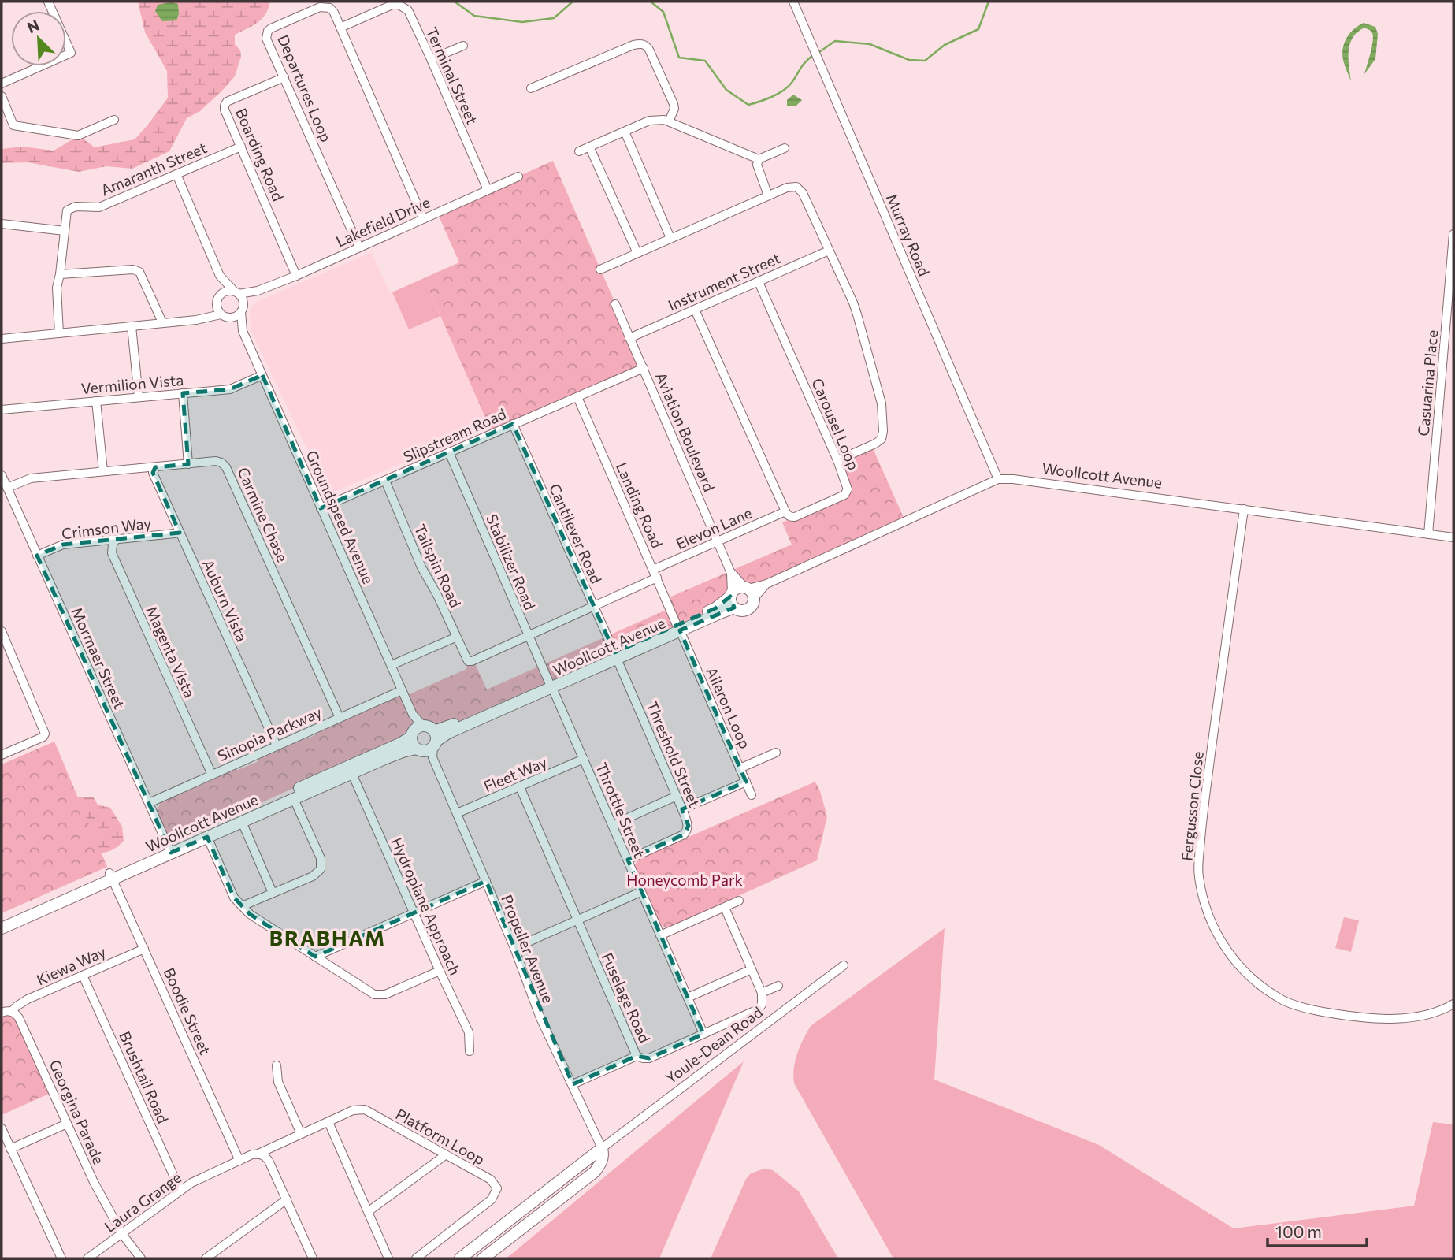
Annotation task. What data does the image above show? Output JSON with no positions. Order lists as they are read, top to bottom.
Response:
{
  "streets": {
    "main road": ["Woollcott Avenue", "Youle-Dean Road"],
    "street": [
      "Terminal Street",
      "Departures Loop",
      "Boarding Road",
      "Amaranth Street",
      "Lakefield Drive",
      "Murray Road",
      "Instrument Street",
      "Casuarina Place",
      "Vermilion Vista",
      "Carousel Loop",
      "Aviation Boulevard",
      "Slipstream Road",
      "Landing Road",
      "Carmine Chase",
      "Groundspeed Avenue",
      "Crimson Way",
      "Elevon Lane",
      "Cantilever Road",
      "Stabilizer Road",
      "Tailspin Road",
      "Auburn Vista",
      "Magenta Vista",
      "Mormaer Street",
      "Aileron Loop",
      "Sinopia Parkway",
      "Threshold Street",
      "Fleet Way",
      "Fergusson Close",
      "Throttle Street",
      "Hydroplane Approach",
      "Propeller Avenue",
      "Kiewa Way",
      "Fuselage Road",
      "Boodie Street",
      "Brushtail Road",
      "Georgina Parade",
      "Platform Loop",
      "Laura Grange"
    ]
  },
  "crossings": [
    ["Terminal Street", "Departures Loop"],
    ["Terminal Street", "Lakefield Drive"],
    ["Departures Loop", "Boarding Road"],
    ["Departures Loop", "Lakefield Drive"],
    ["Boarding Road", "Amaranth Street"],
    ["Boarding Road", "Lakefield Drive"],
    ["Lakefield Drive", "Groundspeed Avenue"],
    ["Murray Road", "Woollcott Avenue"],
    ["Instrument Street", "Carousel Loop"],
    ["Instrument Street", "Aviation Boulevard"],
    ["Casuarina Place", "Woollcott Avenue"],
    ["Vermilion Vista", "Groundspeed Avenue"],
    ["Carousel Loop", "Elevon Lane"],
    ["Aviation Boulevard", "Slipstream Road"],
    ["Aviation Boulevard", "Woollcott Avenue"],
    ["Aviation Boulevard", "Elevon Lane"],
    ["Slipstream Road", "Landing Road"],
    ["Slipstream Road", "Groundspeed Avenue"],
    ["Slipstream Road", "Cantilever Road"],
    ["Slipstream Road", "Stabilizer Road"],
    ["Slipstream Road", "Tailspin Road"],
    ["Woollcott Avenue", "Landing Road"],
    ["Woollcott Avenue", "Groundspeed Avenue"],
    ["Woollcott Avenue", "Cantilever Road"],
    ["Woollcott Avenue", "Stabilizer Road"],
    ["Woollcott Avenue", "Mormaer Street"],
    ["Woollcott Avenue", "Aileron Loop"],
    ["Woollcott Avenue", "Threshold Street"],
    ["Woollcott Avenue", "Fergusson Close"],
    ["Woollcott Avenue", "Throttle Street"],
    ["Woollcott Avenue", "Hydroplane Approach"],
    ["Woollcott Avenue", "Propeller Avenue"],
    ["Woollcott Avenue", "Boodie Street"],
    ["Landing Road", "Elevon Lane"],
    ["Landing Road", "Aileron Loop"],
    ["Carmine Chase", "Auburn Vista"],
    ["Carmine Chase", "Mormaer Street"],
    ["Carmine Chase", "Sinopia Parkway"],
    ["Groundspeed Avenue", "Sinopia Parkway"],
    ["Crimson Way", "Auburn Vista"],
    ["Crimson Way", "Magenta Vista"],
    ["Crimson Way", "Mormaer Street"],
    ["Elevon Lane", "Cantilever Road"],
    ["Elevon Lane", "Stabilizer Road"],
    ["Elevon Lane", "Tailspin Road"],
    ["Cantilever Road", "Threshold Street"],
    ["Stabilizer Road", "Throttle Street"],
    ["Auburn Vista", "Sinopia Parkway"],
    ["Magenta Vista", "Sinopia Parkway"],
    ["Mormaer Street", "Sinopia Parkway"],
    ["Threshold Street", "Throttle Street"],
    ["Fleet Way", "Throttle Street"],
    ["Fleet Way", "Propeller Avenue"],
    ["Fleet Way", "Fuselage Road"],
    ["Throttle Street", "Fuselage Road"],
    ["Propeller Avenue", "Youle-Dean Road"],
    ["Kiewa Way", "Boodie Street"],
    ["Kiewa Way", "Brushtail Road"],
    ["Kiewa Way", "Georgina Parade"],
    ["Boodie Street", "Laura Grange"],
    ["Brushtail Road", "Laura Grange"],
    ["Georgina Parade", "Laura Grange"],
    ["Platform Loop", "Laura Grange"]
  ],
  "districts": ["BRABHAM"],
  "parks": ["Honeycomb Park"],
  "scale_bar": "100 m",
  "north": "top left"
}
